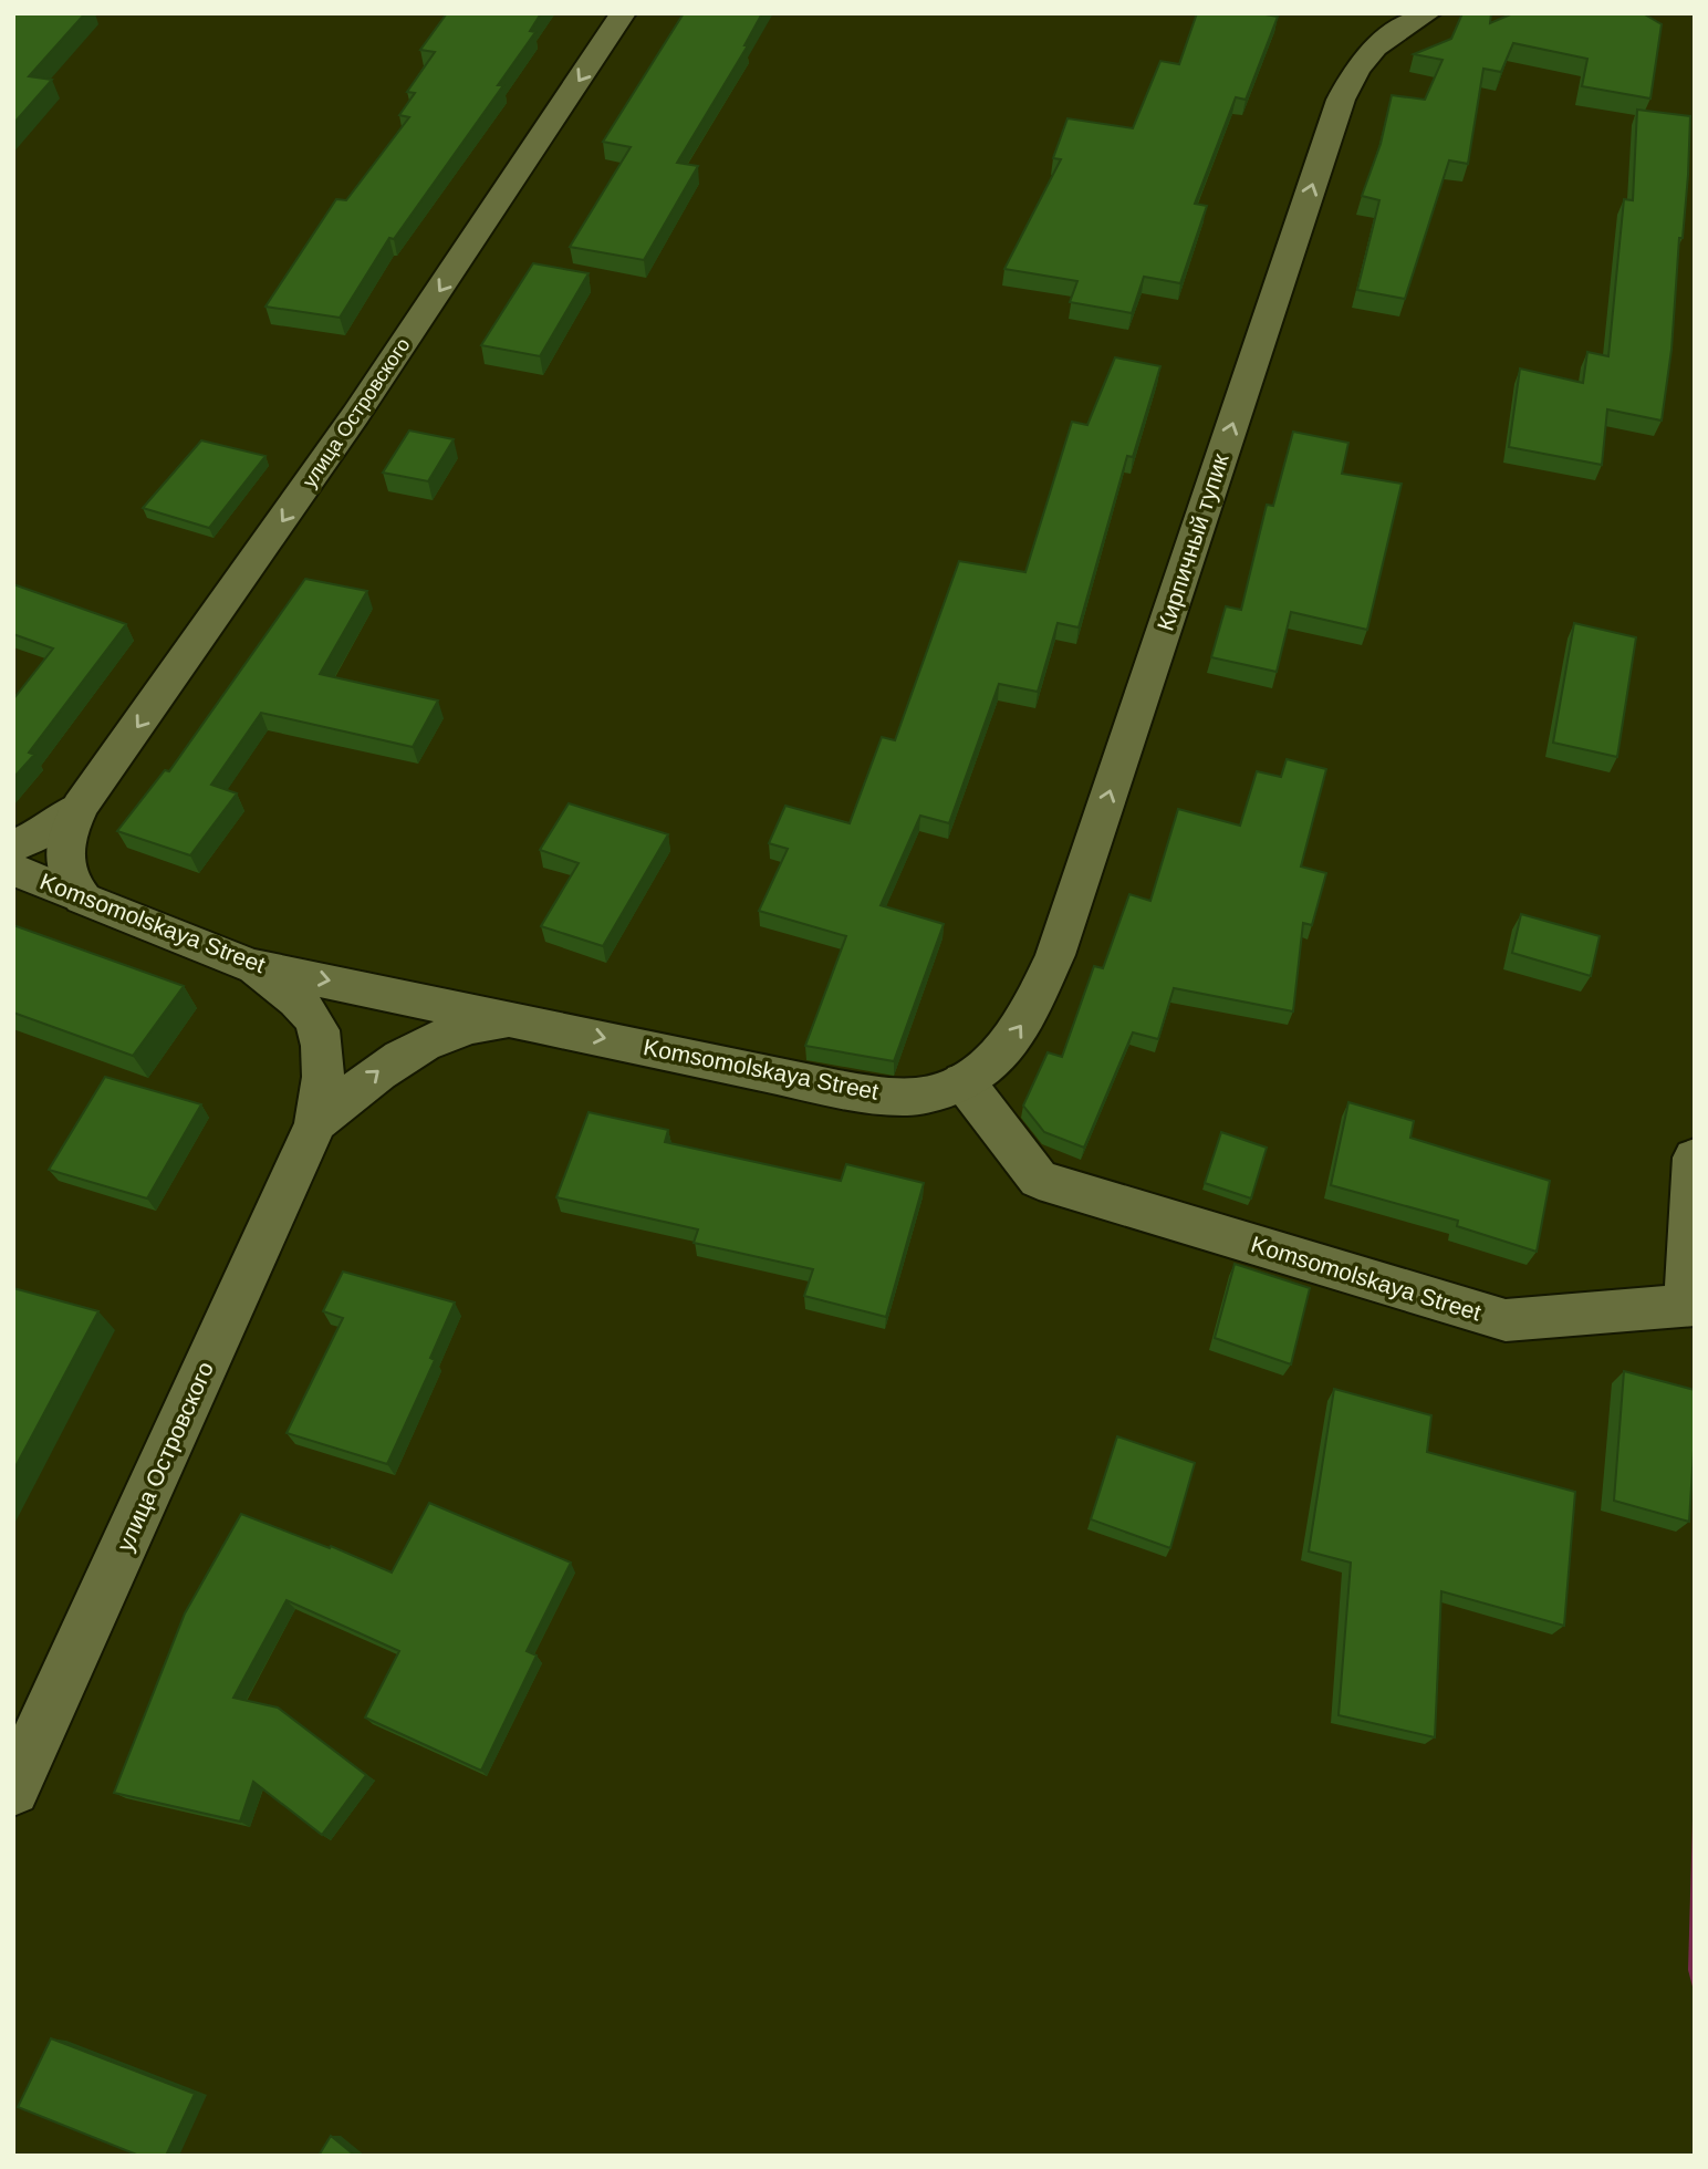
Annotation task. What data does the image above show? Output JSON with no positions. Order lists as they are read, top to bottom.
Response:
{
  "streets": {
    "street": ["улица Островского", "Кирпичный тупик", "Komsomolskaya Street"]
  },
  "crossings": [
    ["улица Островского", "Komsomolskaya Street"],
    ["Кирпичный тупик", "Komsomolskaya Street"]
  ],
  "one_way": ["Кирпичный тупик", "Komsomolskaya Street"]
}
